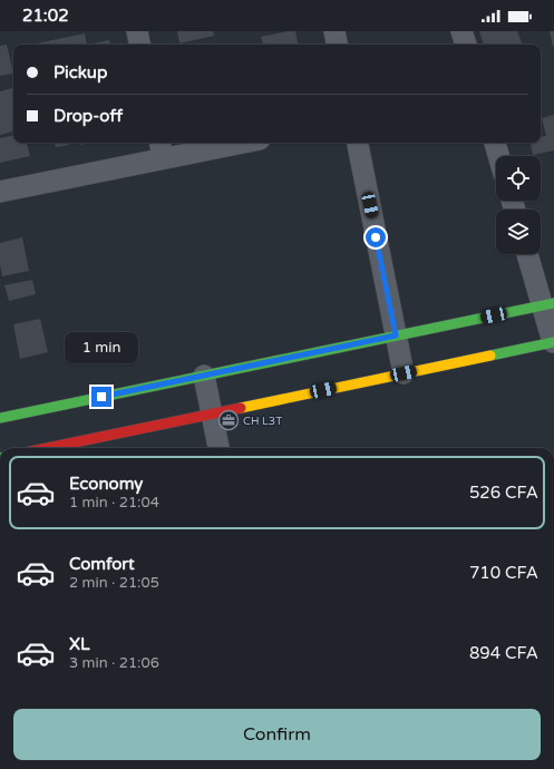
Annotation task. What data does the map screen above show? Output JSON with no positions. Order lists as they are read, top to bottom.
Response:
{
  "places": {
    "office": ["CH L3T"]
  },
  "page": {
    "status": "21:02",
    "banner": ["Pickup", "Drop-off"],
    "bubble": "1 min",
    "list": [
      {
        "name": "Economy",
        "note": "1 min · 21:04",
        "value": "526 CFA"
      },
      {
        "name": "Comfort",
        "note": "2 min · 21:05",
        "value": "710 CFA"
      },
      {
        "name": "XL",
        "note": "3 min · 21:06",
        "value": "894 CFA"
      }
    ],
    "buttons": "Confirm"
  }
}
